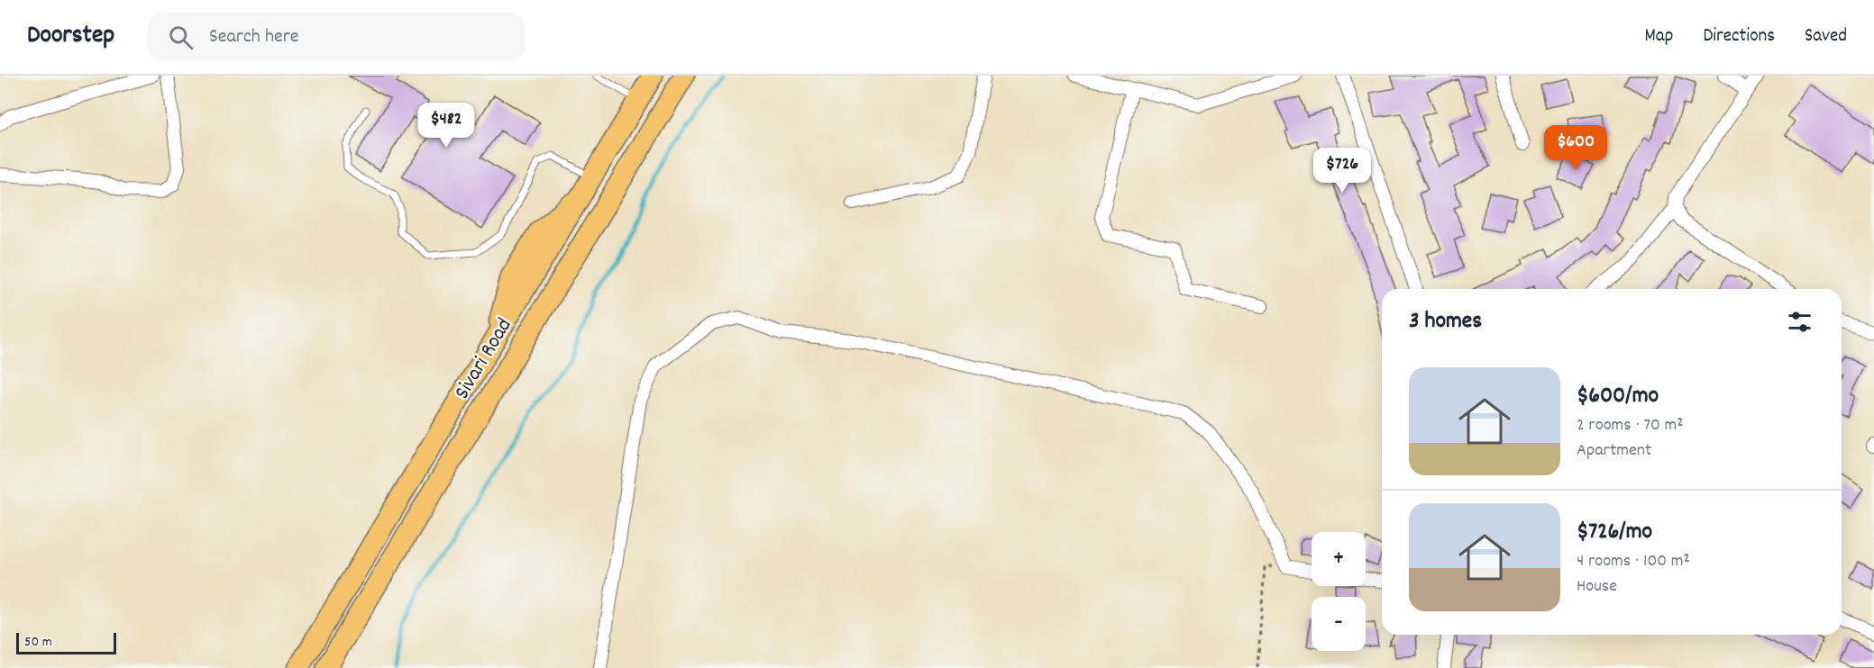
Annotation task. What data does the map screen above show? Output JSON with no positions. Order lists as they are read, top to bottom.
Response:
{
  "streets": {
    "main road": ["Sivari Road"]
  },
  "scale_bar": "50 m",
  "page": {
    "header": "Doorstep",
    "search": "Search here",
    "nav": ["Map", "Directions", "Saved"],
    "price": ["$482", "$600", "$726"],
    "heading": "3 homes",
    "list": [
      {
        "name": "$600/mo",
        "note": "2 rooms · 70 m² · Apartment"
      },
      {
        "name": "$726/mo",
        "note": "4 rooms · 100 m² · House"
      }
    ],
    "map_buttons": ["+", "−"],
    "scale": "50 m"
  }
}
